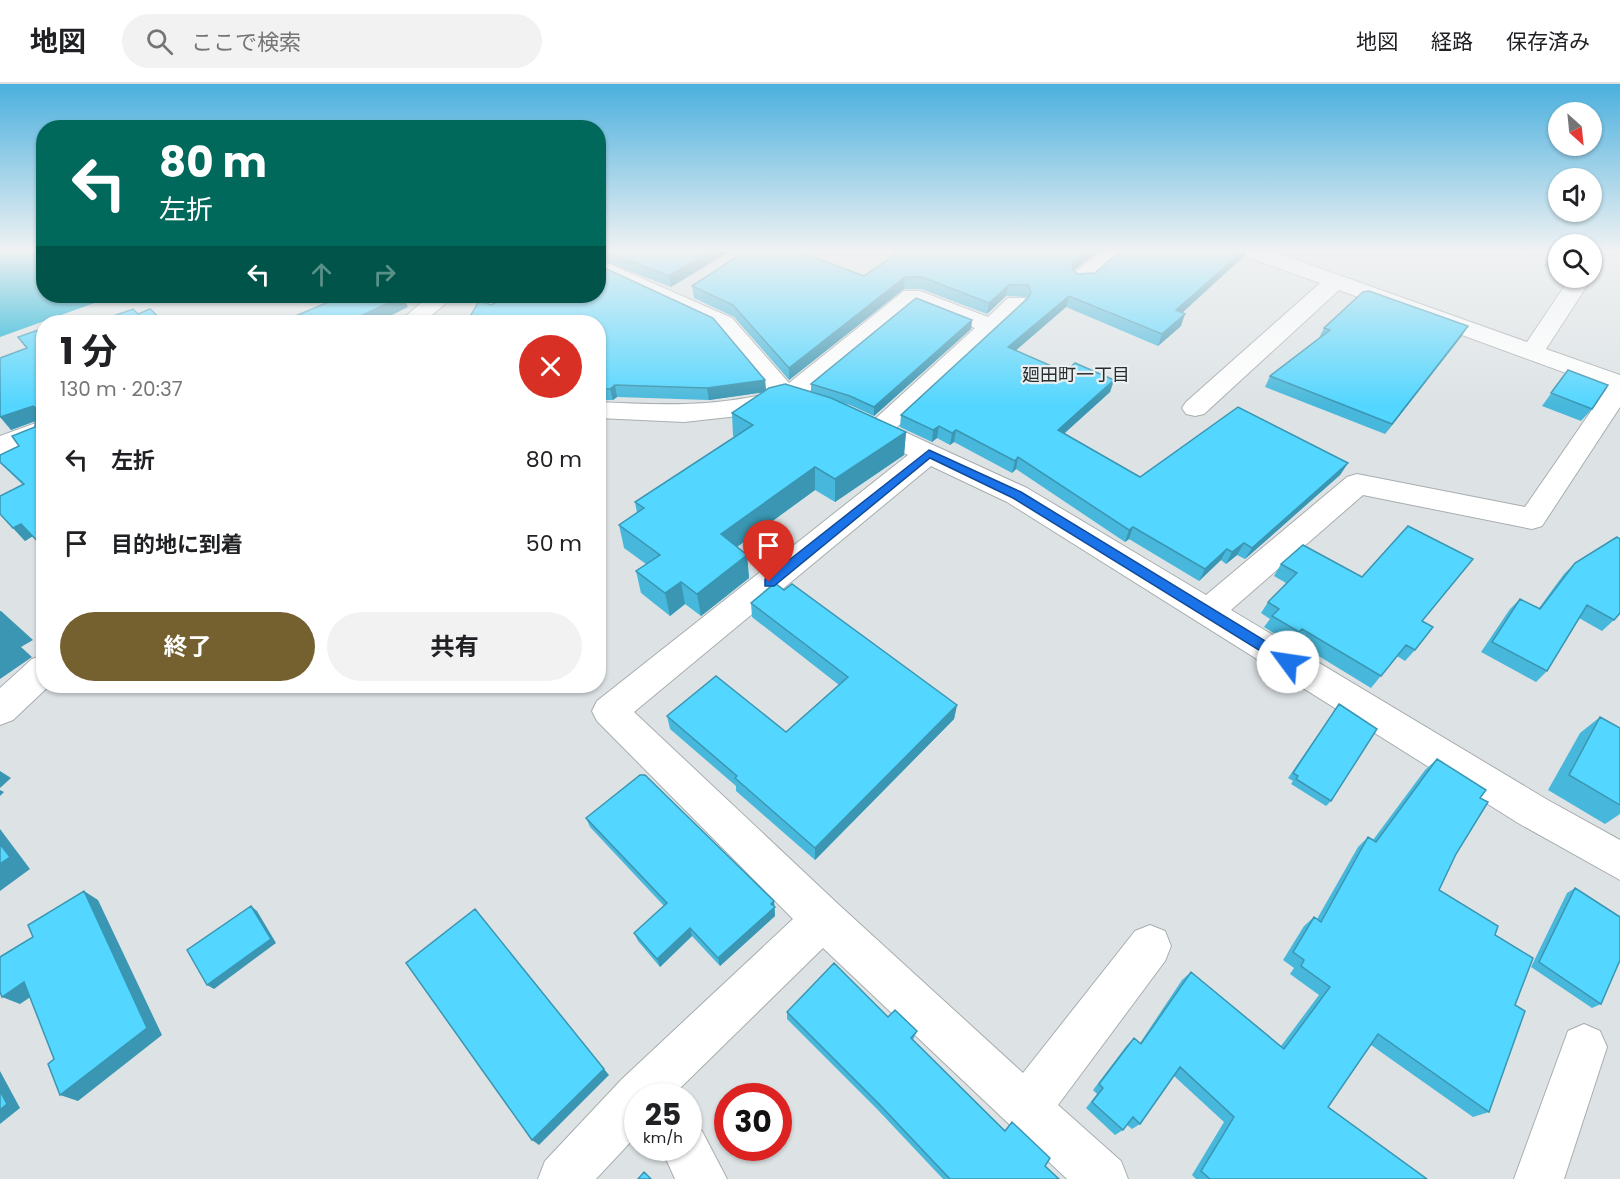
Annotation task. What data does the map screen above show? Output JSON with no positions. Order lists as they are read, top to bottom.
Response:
{
  "districts": ["廻田町一丁目"],
  "north": "bottom right",
  "page": {
    "header": "地図",
    "search": "ここで検索",
    "nav": ["地図", "経路", "保存済み"],
    "turn": ["80 m", "左折"],
    "heading": ["1 分", "130 m · 20:37"],
    "list": [
      {
        "name": "左折",
        "value": "80 m"
      },
      {
        "name": "目的地に到着",
        "value": "50 m"
      }
    ],
    "buttons": ["終了", "共有"],
    "speed": "25 km/h",
    "limit": "30"
  }
}
